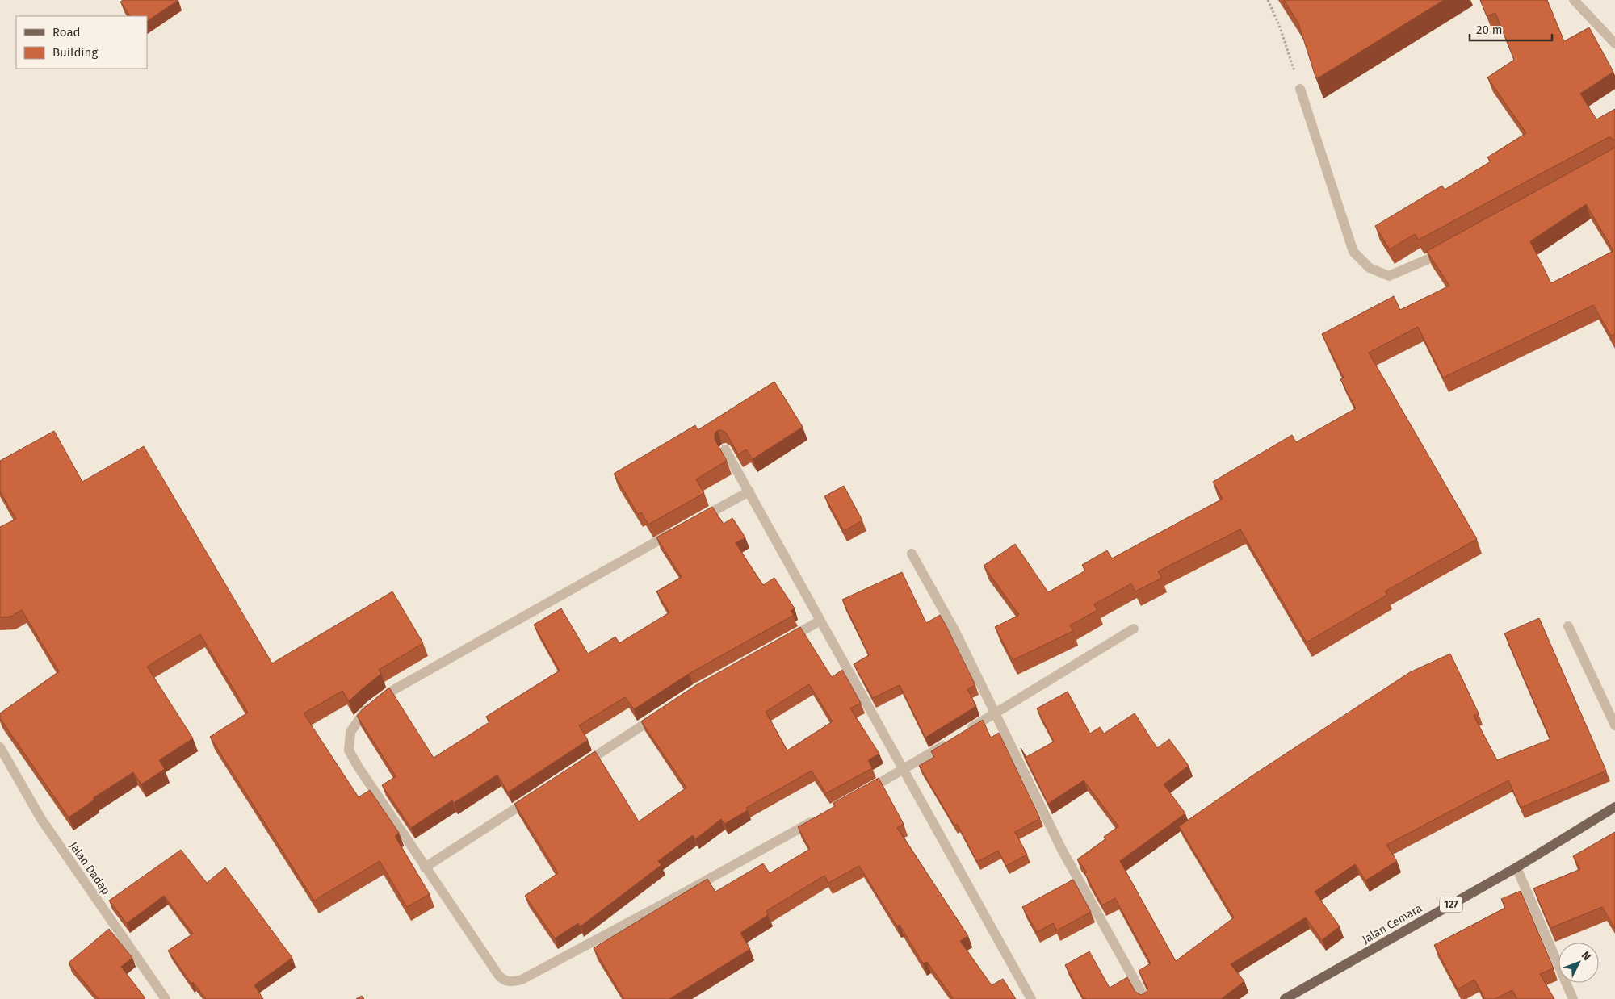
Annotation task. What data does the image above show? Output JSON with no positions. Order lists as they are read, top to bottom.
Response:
{
  "streets": {
    "main road": ["127", "Jalan Cemara"],
    "street": ["Jalan Dadap"]
  },
  "legend": ["Road", "Building"],
  "scale_bar": "20 m",
  "north": "top right"
}
